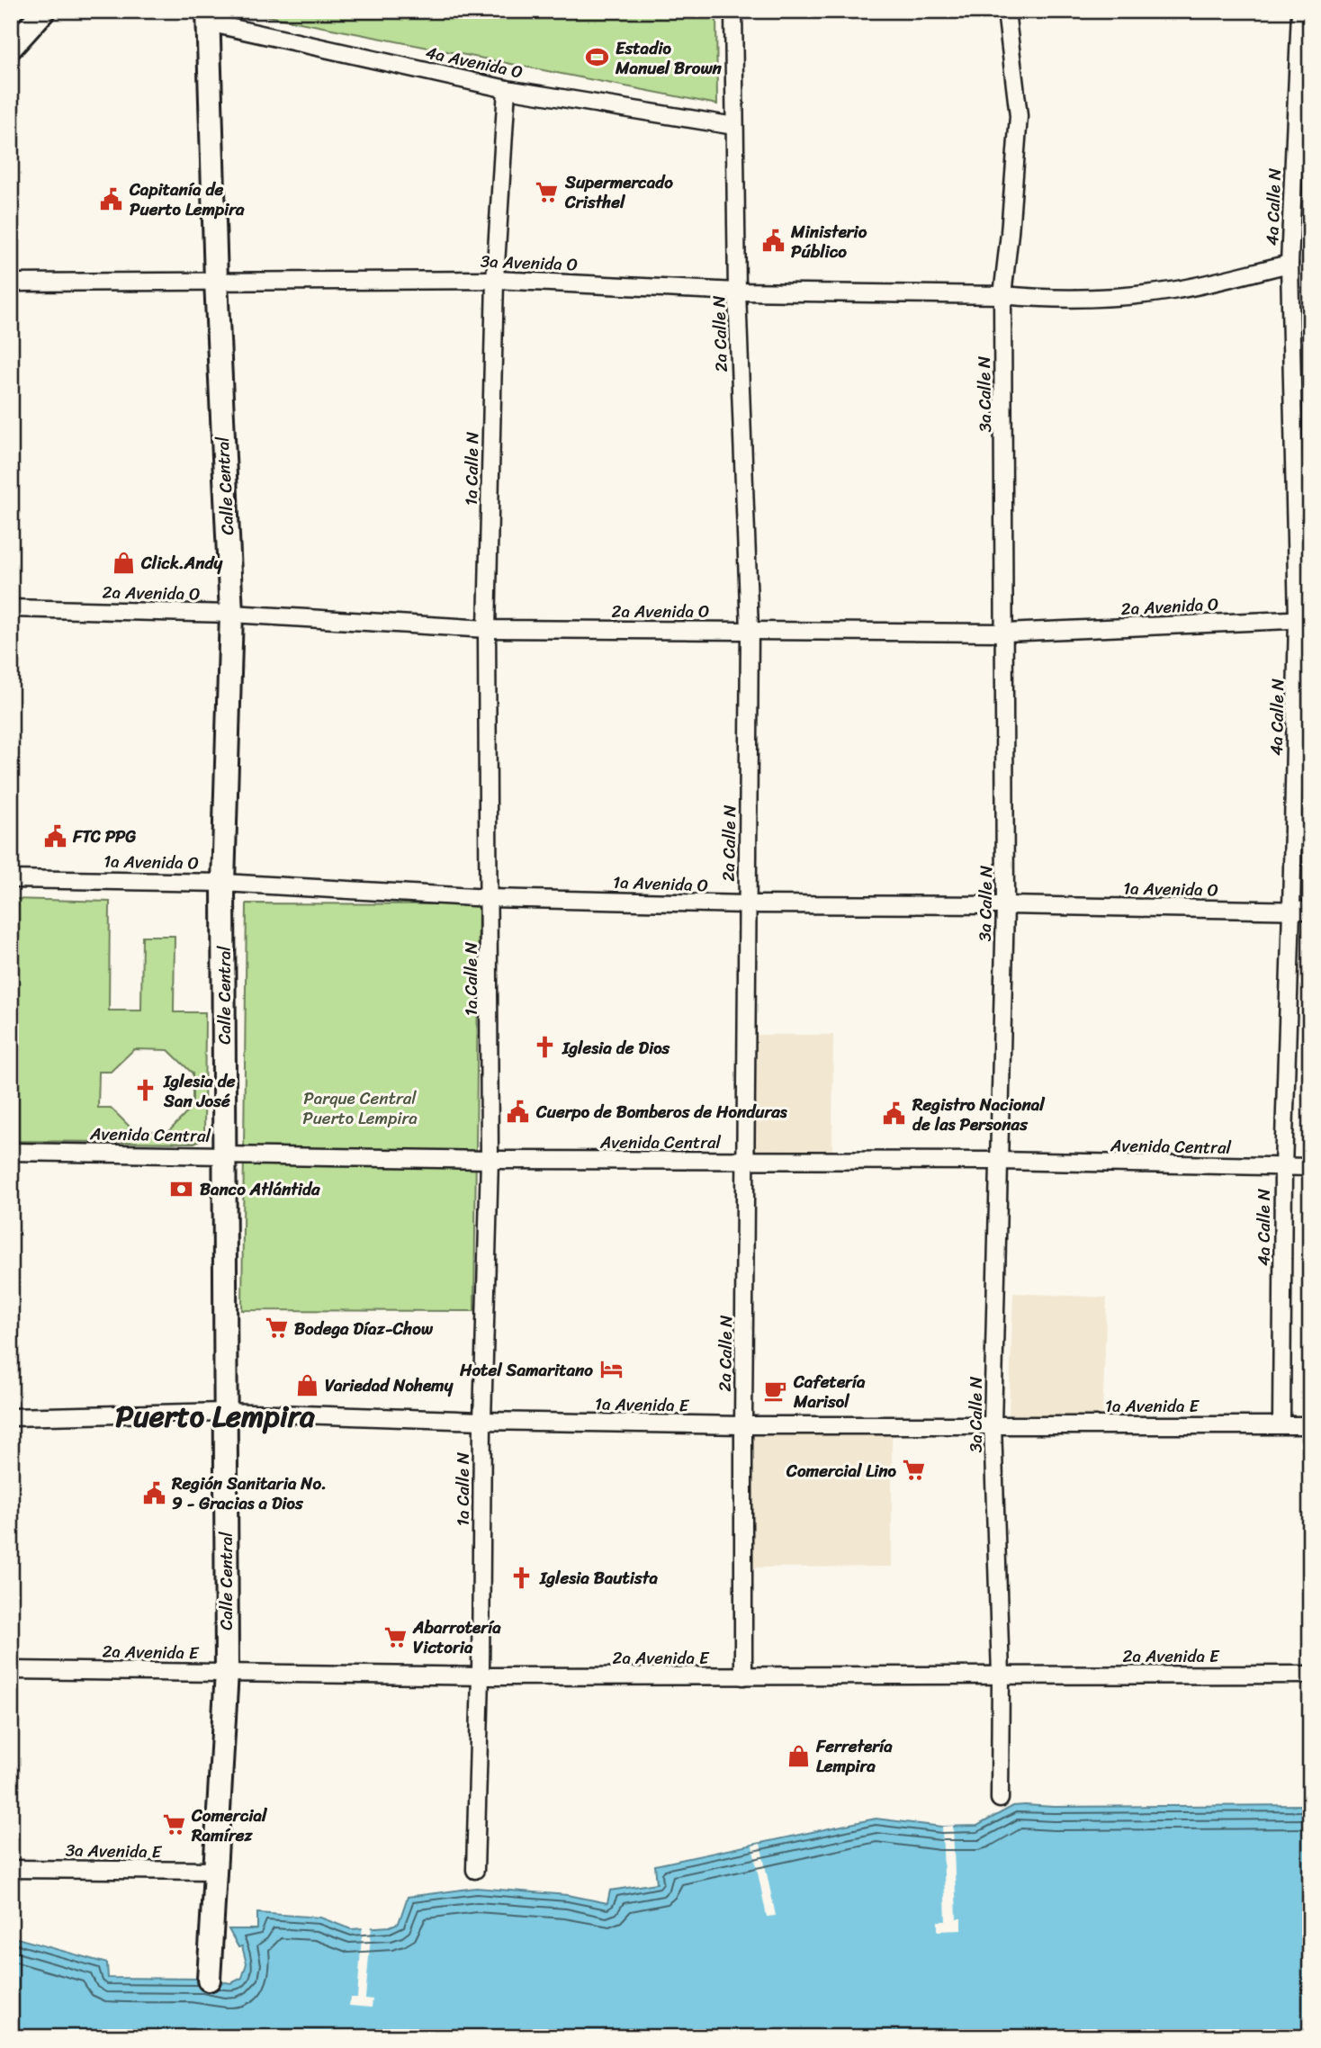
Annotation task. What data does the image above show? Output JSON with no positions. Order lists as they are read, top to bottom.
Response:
{
  "streets": {
    "street": [
      "4a Avenida O",
      "4a Calle N",
      "3a Avenida O",
      "2a Calle N",
      "3a Calle N",
      "1a Calle N",
      "Calle Central",
      "2a Avenida O",
      "1a Avenida O",
      "Avenida Central",
      "1a Avenida E",
      "2a Avenida E",
      "3a Avenida E"
    ]
  },
  "crossings": [
    ["4a Avenida O", "2a Calle N"],
    ["4a Avenida O", "1a Calle N"],
    ["4a Avenida O", "Calle Central"],
    ["4a Calle N", "3a Avenida O"],
    ["4a Calle N", "2a Avenida O"],
    ["4a Calle N", "1a Avenida O"],
    ["4a Calle N", "Avenida Central"],
    ["4a Calle N", "1a Avenida E"],
    ["3a Avenida O", "2a Calle N"],
    ["3a Avenida O", "3a Calle N"],
    ["3a Avenida O", "1a Calle N"],
    ["3a Avenida O", "Calle Central"],
    ["2a Calle N", "2a Avenida O"],
    ["2a Calle N", "1a Avenida O"],
    ["2a Calle N", "Avenida Central"],
    ["2a Calle N", "1a Avenida E"],
    ["2a Calle N", "2a Avenida E"],
    ["3a Calle N", "2a Avenida O"],
    ["3a Calle N", "1a Avenida O"],
    ["3a Calle N", "Avenida Central"],
    ["3a Calle N", "1a Avenida E"],
    ["3a Calle N", "2a Avenida E"],
    ["1a Calle N", "2a Avenida O"],
    ["1a Calle N", "1a Avenida O"],
    ["1a Calle N", "Avenida Central"],
    ["1a Calle N", "1a Avenida E"],
    ["1a Calle N", "2a Avenida E"],
    ["Calle Central", "2a Avenida O"],
    ["Calle Central", "1a Avenida O"],
    ["Calle Central", "Avenida Central"],
    ["Calle Central", "1a Avenida E"],
    ["Calle Central", "2a Avenida E"],
    ["Calle Central", "3a Avenida E"]
  ],
  "districts": ["Puerto Lempira"],
  "parks": ["Parque Central Puerto Lempira"],
  "places": {
    "sports": ["Estadio Manuel Brown"],
    "supermarket": [
      "Supermercado Cristhel",
      "Bodega Díaz-Chow",
      "Comercial Lino",
      "Abarrotería Victoria",
      "Comercial Ramírez"
    ],
    "public building": [
      "Capitanía de Puerto Lempira",
      "Ministerio Público",
      "FTC PPG",
      "Cuerpo de Bomberos de Honduras",
      "Registro Nacional de las Personas",
      "Región Sanitaria No. 9 - Gracias a Dios"
    ],
    "shop": ["Click.Andy", "Variedad Nohemy", "Ferretería Lempira"],
    "church": ["Iglesia de Dios", "Iglesia de San José", "Iglesia Bautista"],
    "bank": ["Banco Atlántida"],
    "hotel": ["Hotel Samaritano"],
    "cafe": ["Cafetería Marisol"]
  }
}
